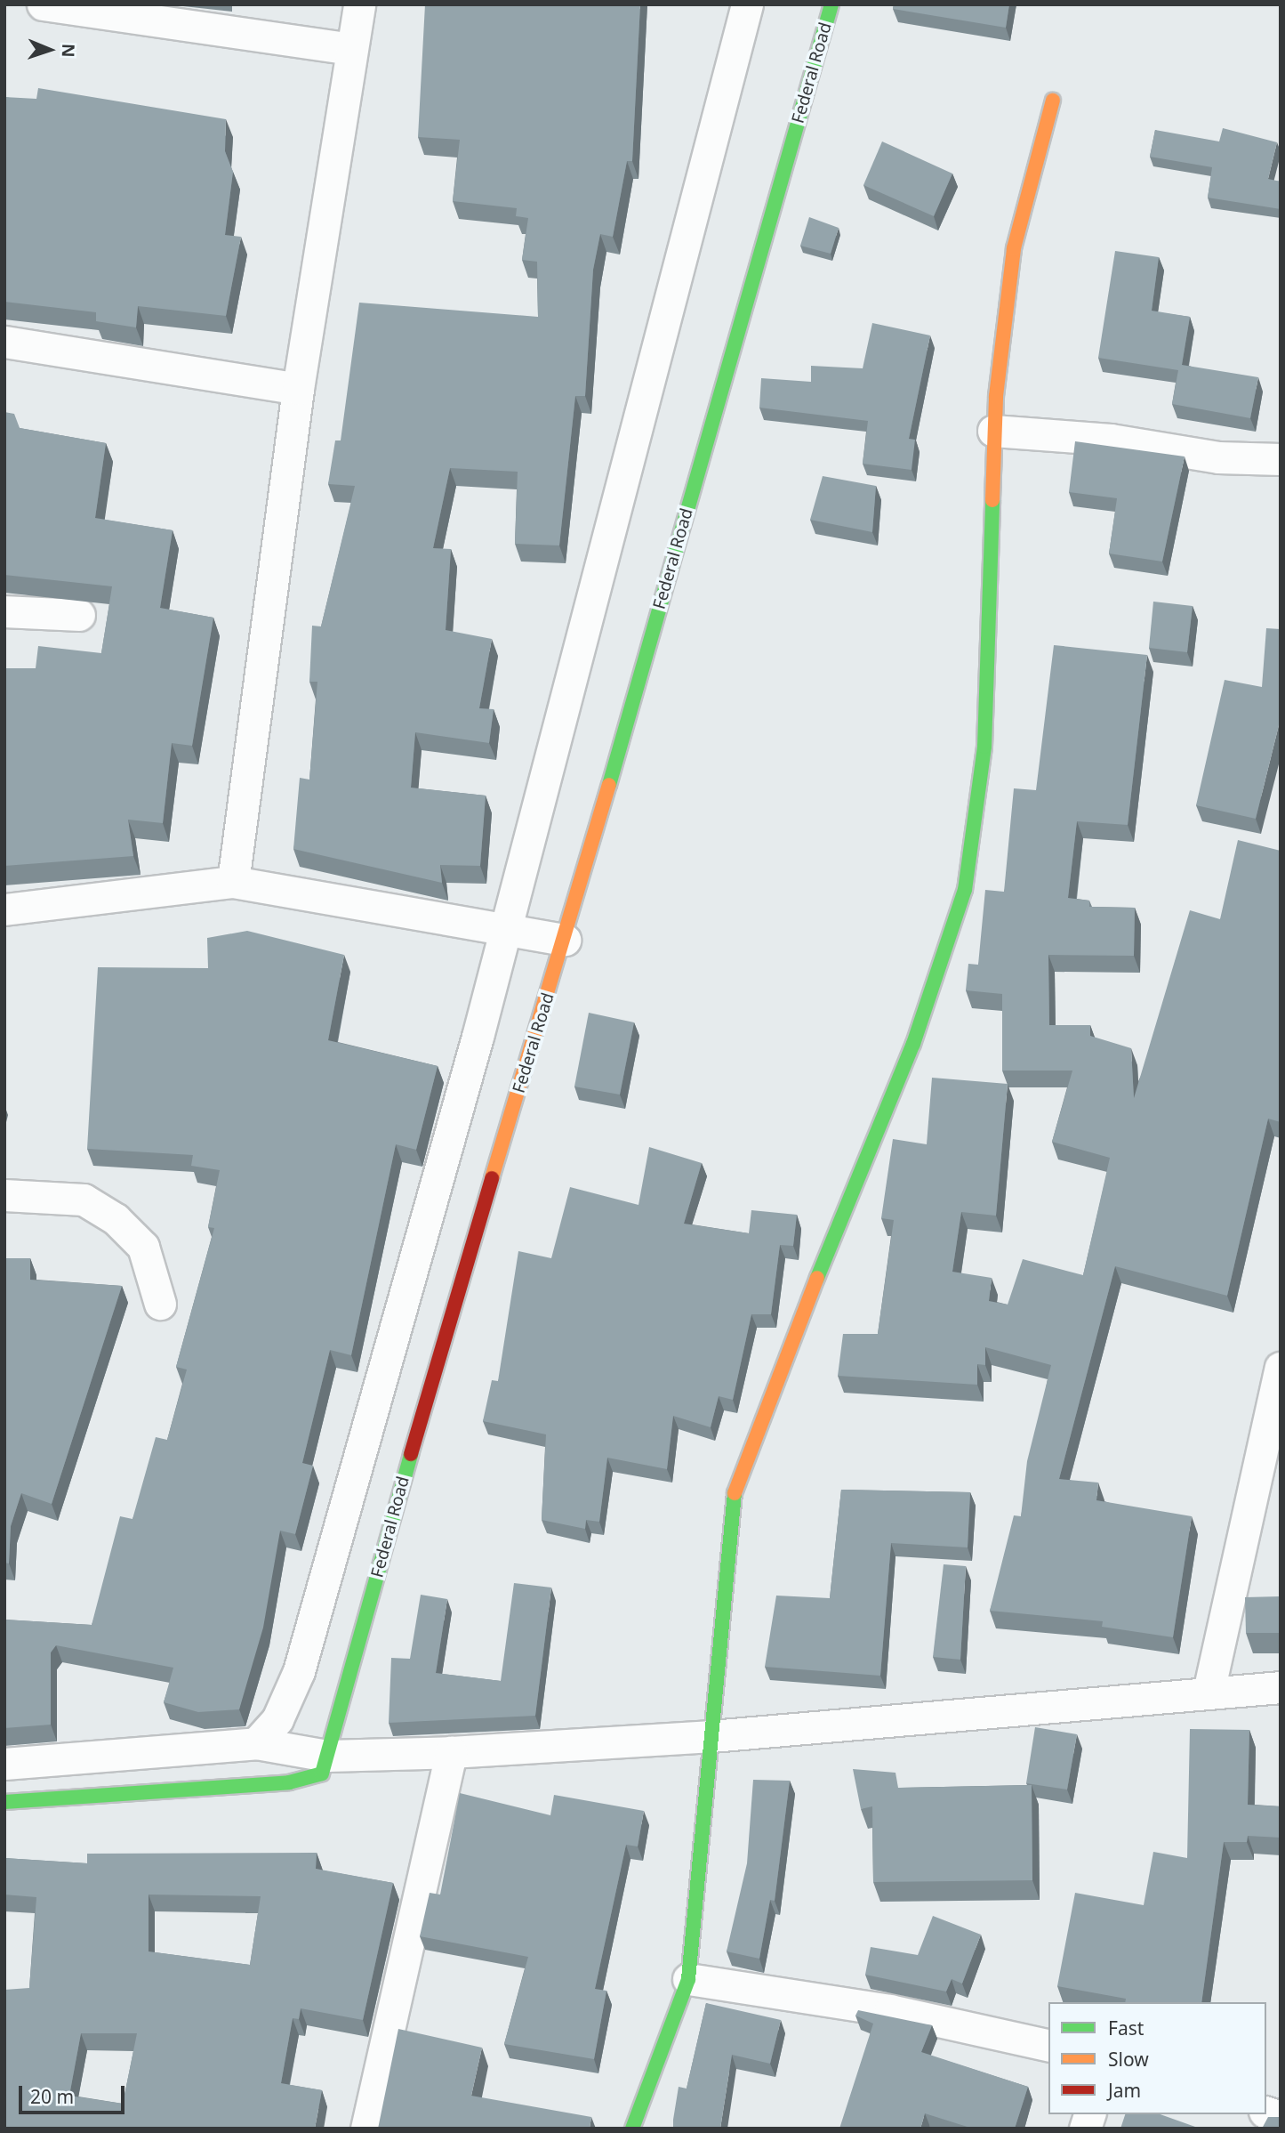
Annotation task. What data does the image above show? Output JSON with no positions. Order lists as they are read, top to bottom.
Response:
{
  "streets": {
    "street": ["Federal Road"]
  },
  "legend": ["Fast", "Slow", "Jam"],
  "scale_bar": "20 m",
  "north": "right"
}
